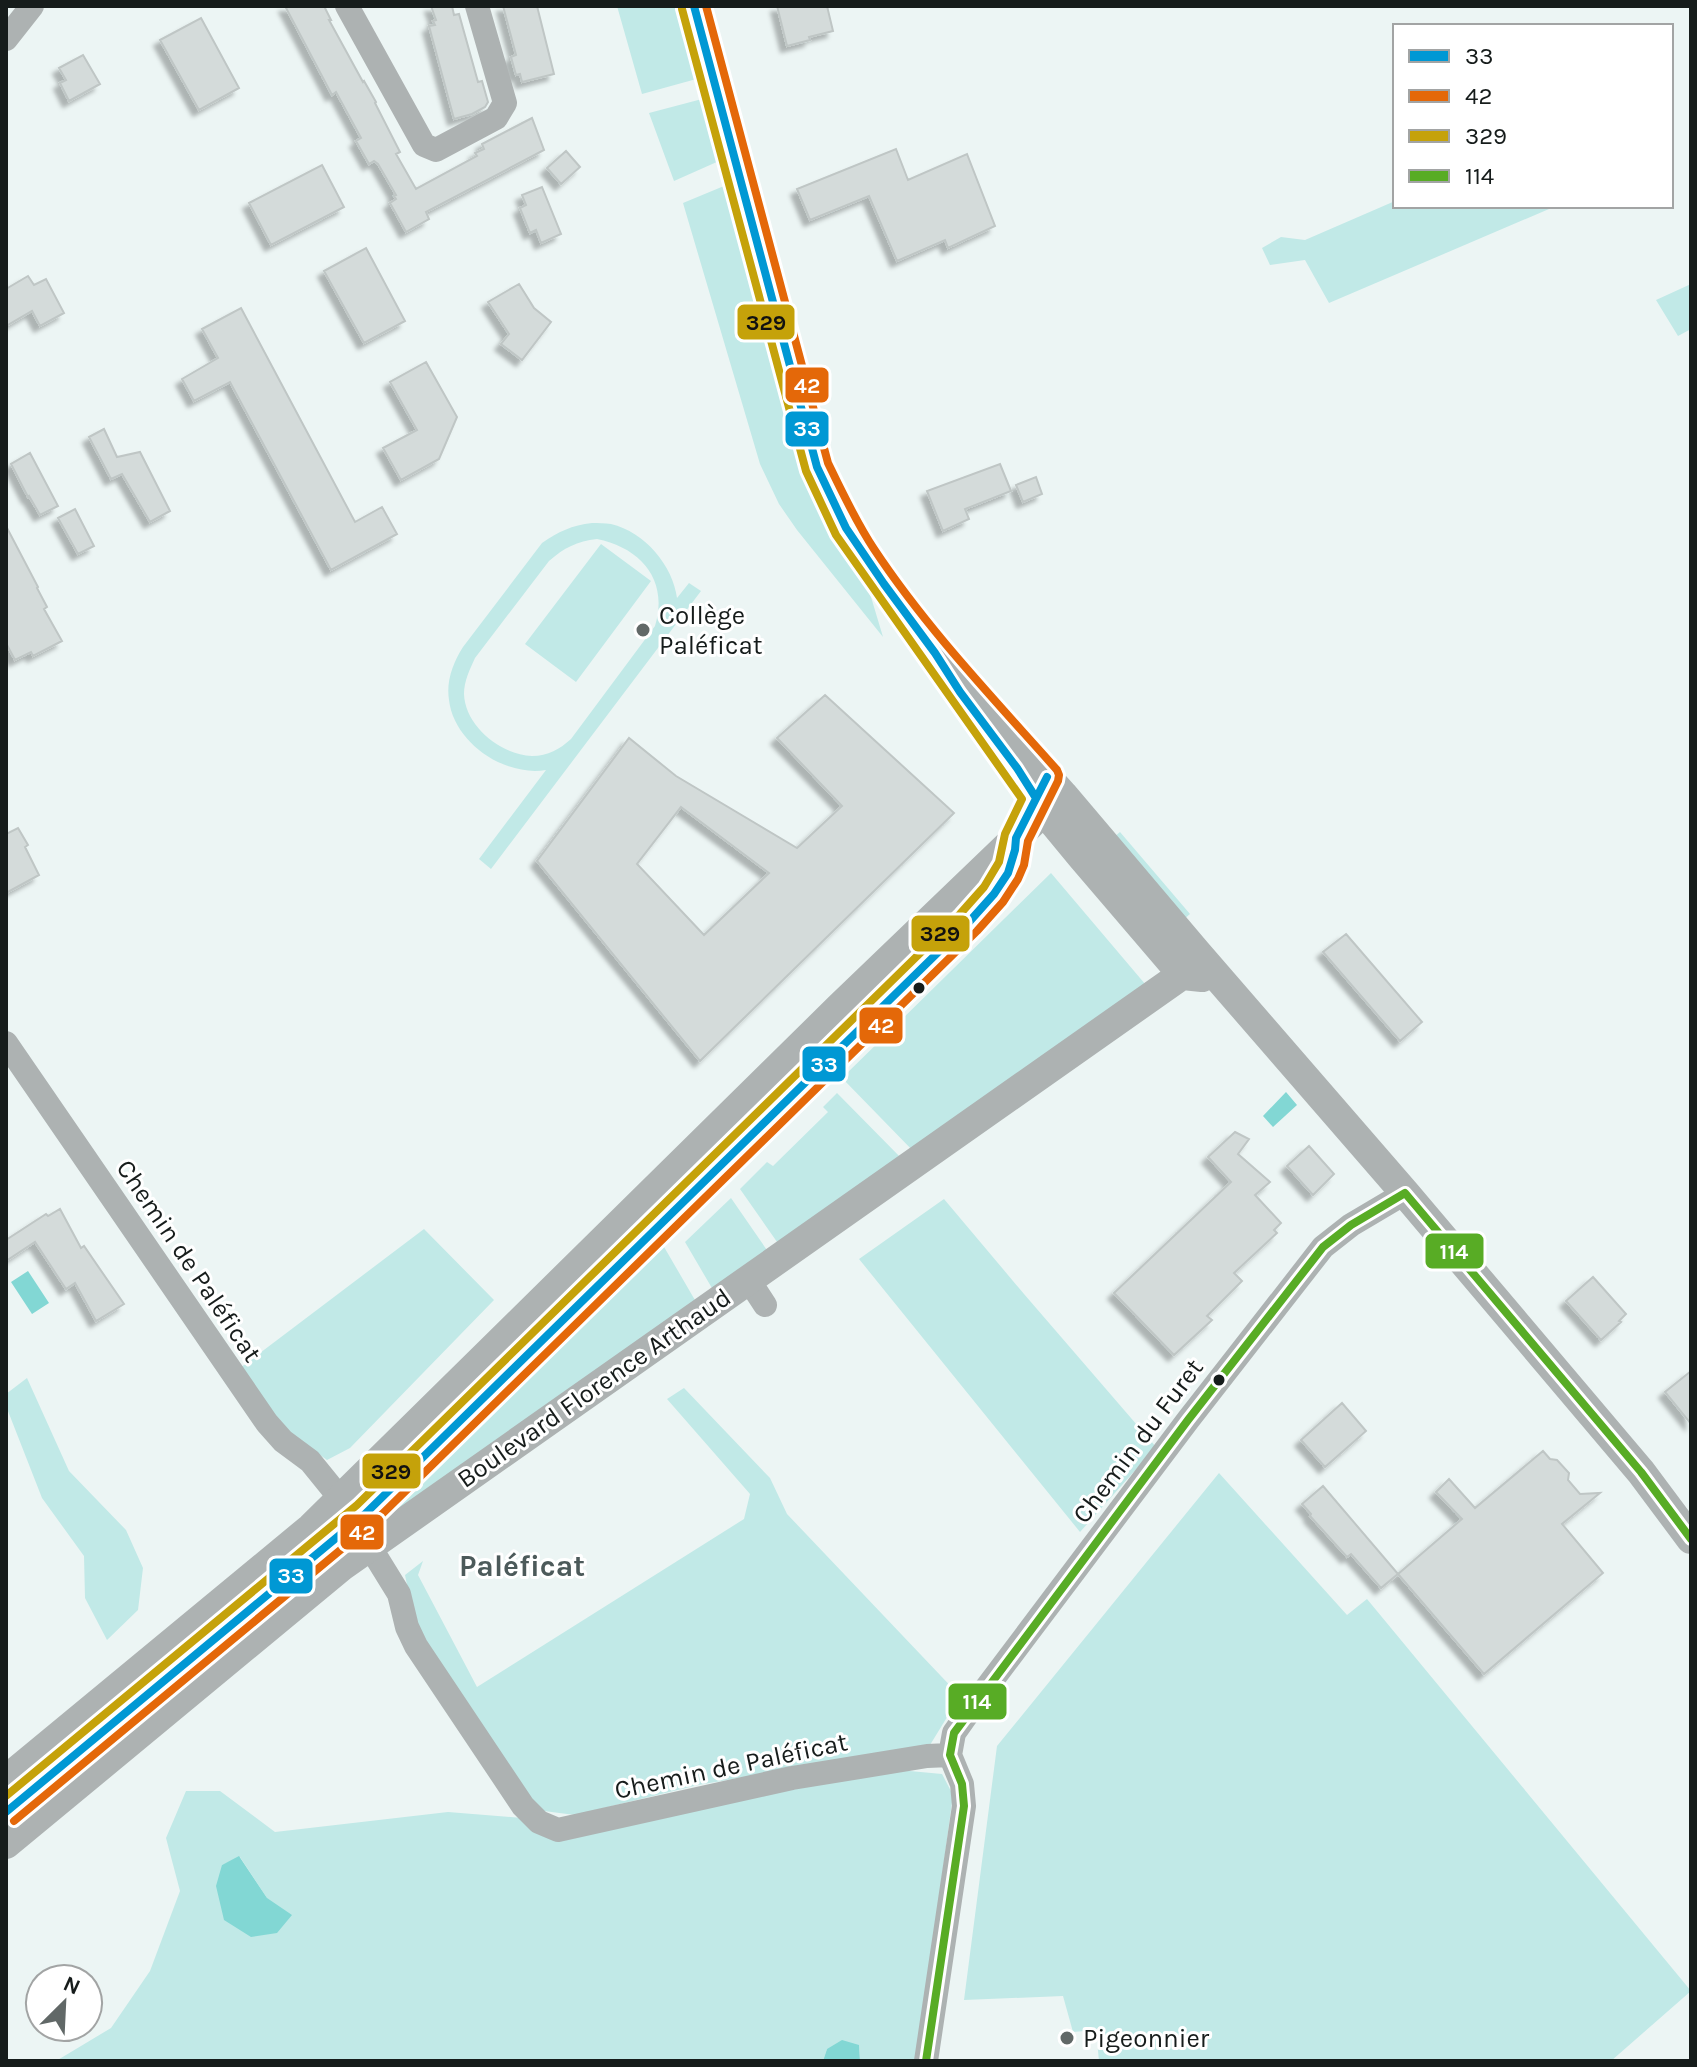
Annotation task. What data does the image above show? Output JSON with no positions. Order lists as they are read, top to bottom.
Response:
{
  "streets": {
    "street": ["Chemin de Paléficat", "Boulevard Florence Arthaud", "Chemin du Furet"]
  },
  "crossings": [
    ["Chemin de Paléficat", "Boulevard Florence Arthaud"],
    ["Chemin de Paléficat", "Chemin du Furet"]
  ],
  "districts": ["Paléficat"],
  "places": ["Collège Paléficat", "Pigeonnier"],
  "lines": [
    "transit line 33",
    "transit line 42",
    "transit line 329",
    "transit line 114"
  ],
  "legend": [
    "33",
    "42",
    "329",
    "114"
  ],
  "north": "top right"
}
